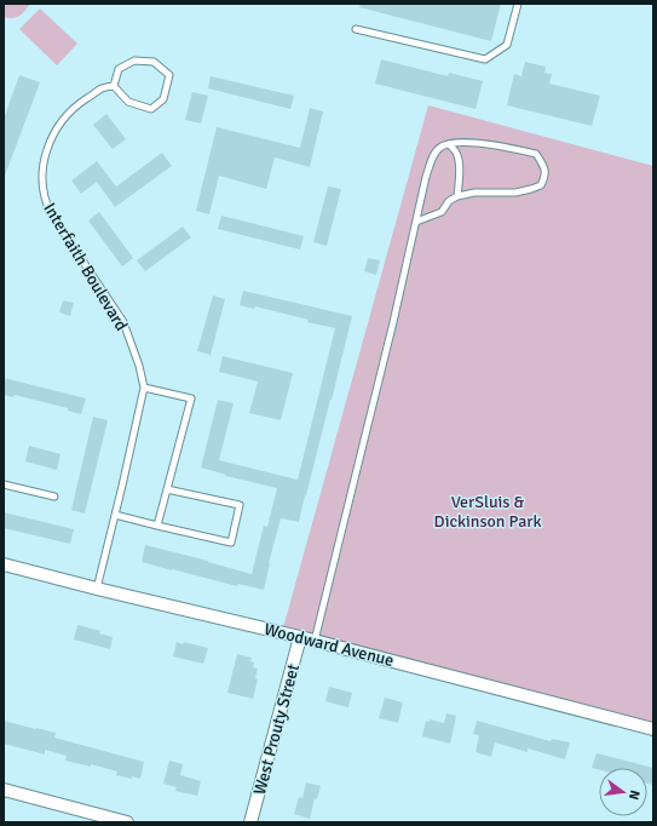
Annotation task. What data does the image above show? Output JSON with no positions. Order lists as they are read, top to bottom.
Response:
{
  "streets": {
    "street": ["Woodward Avenue", "West Prouty Street"],
    "lane": ["Interfaith Boulevard"]
  },
  "crossings": [
    ["Interfaith Boulevard", "Woodward Avenue"],
    ["Woodward Avenue", "West Prouty Street"]
  ],
  "parks": ["VerSluis & Dickinson Park"],
  "north": "right"
}
